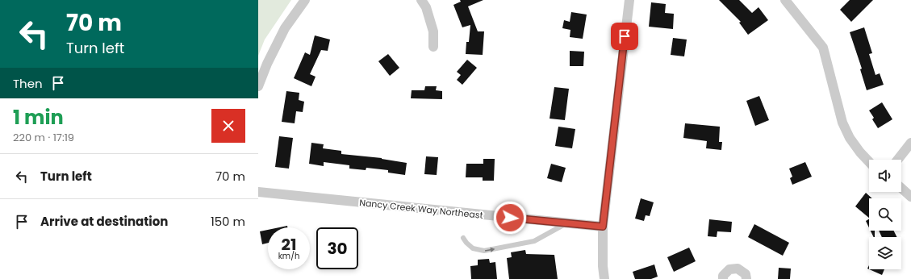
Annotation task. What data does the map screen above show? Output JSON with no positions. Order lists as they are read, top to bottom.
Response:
{
  "streets": {
    "street": ["Nancy Creek Way Northeast"]
  },
  "page": {
    "turn": ["70 m", "Turn left"],
    "then": "Then",
    "heading": ["1 min", "220 m · 17:19"],
    "list": [
      {
        "name": "Turn left",
        "value": "70 m"
      },
      {
        "name": "Arrive at destination",
        "value": "150 m"
      }
    ],
    "speed": "21 km/h",
    "limit": "30"
  }
}
